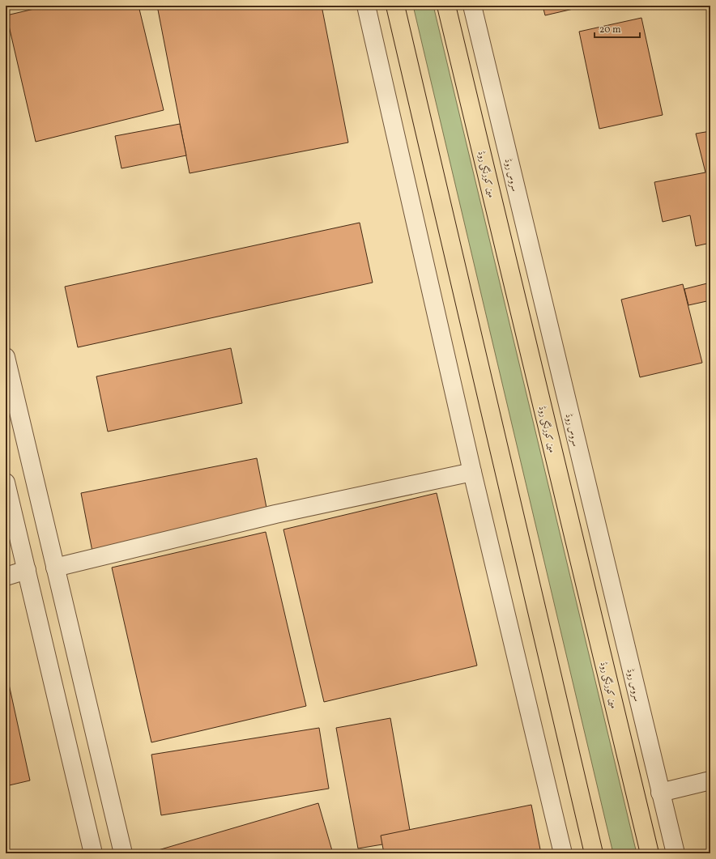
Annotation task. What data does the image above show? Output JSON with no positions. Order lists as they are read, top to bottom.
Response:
{
  "streets": {
    "main road": ["مین کورنگی روڈ"],
    "street": ["سروس روڈ"]
  },
  "scale_bar": "20 m"
}
